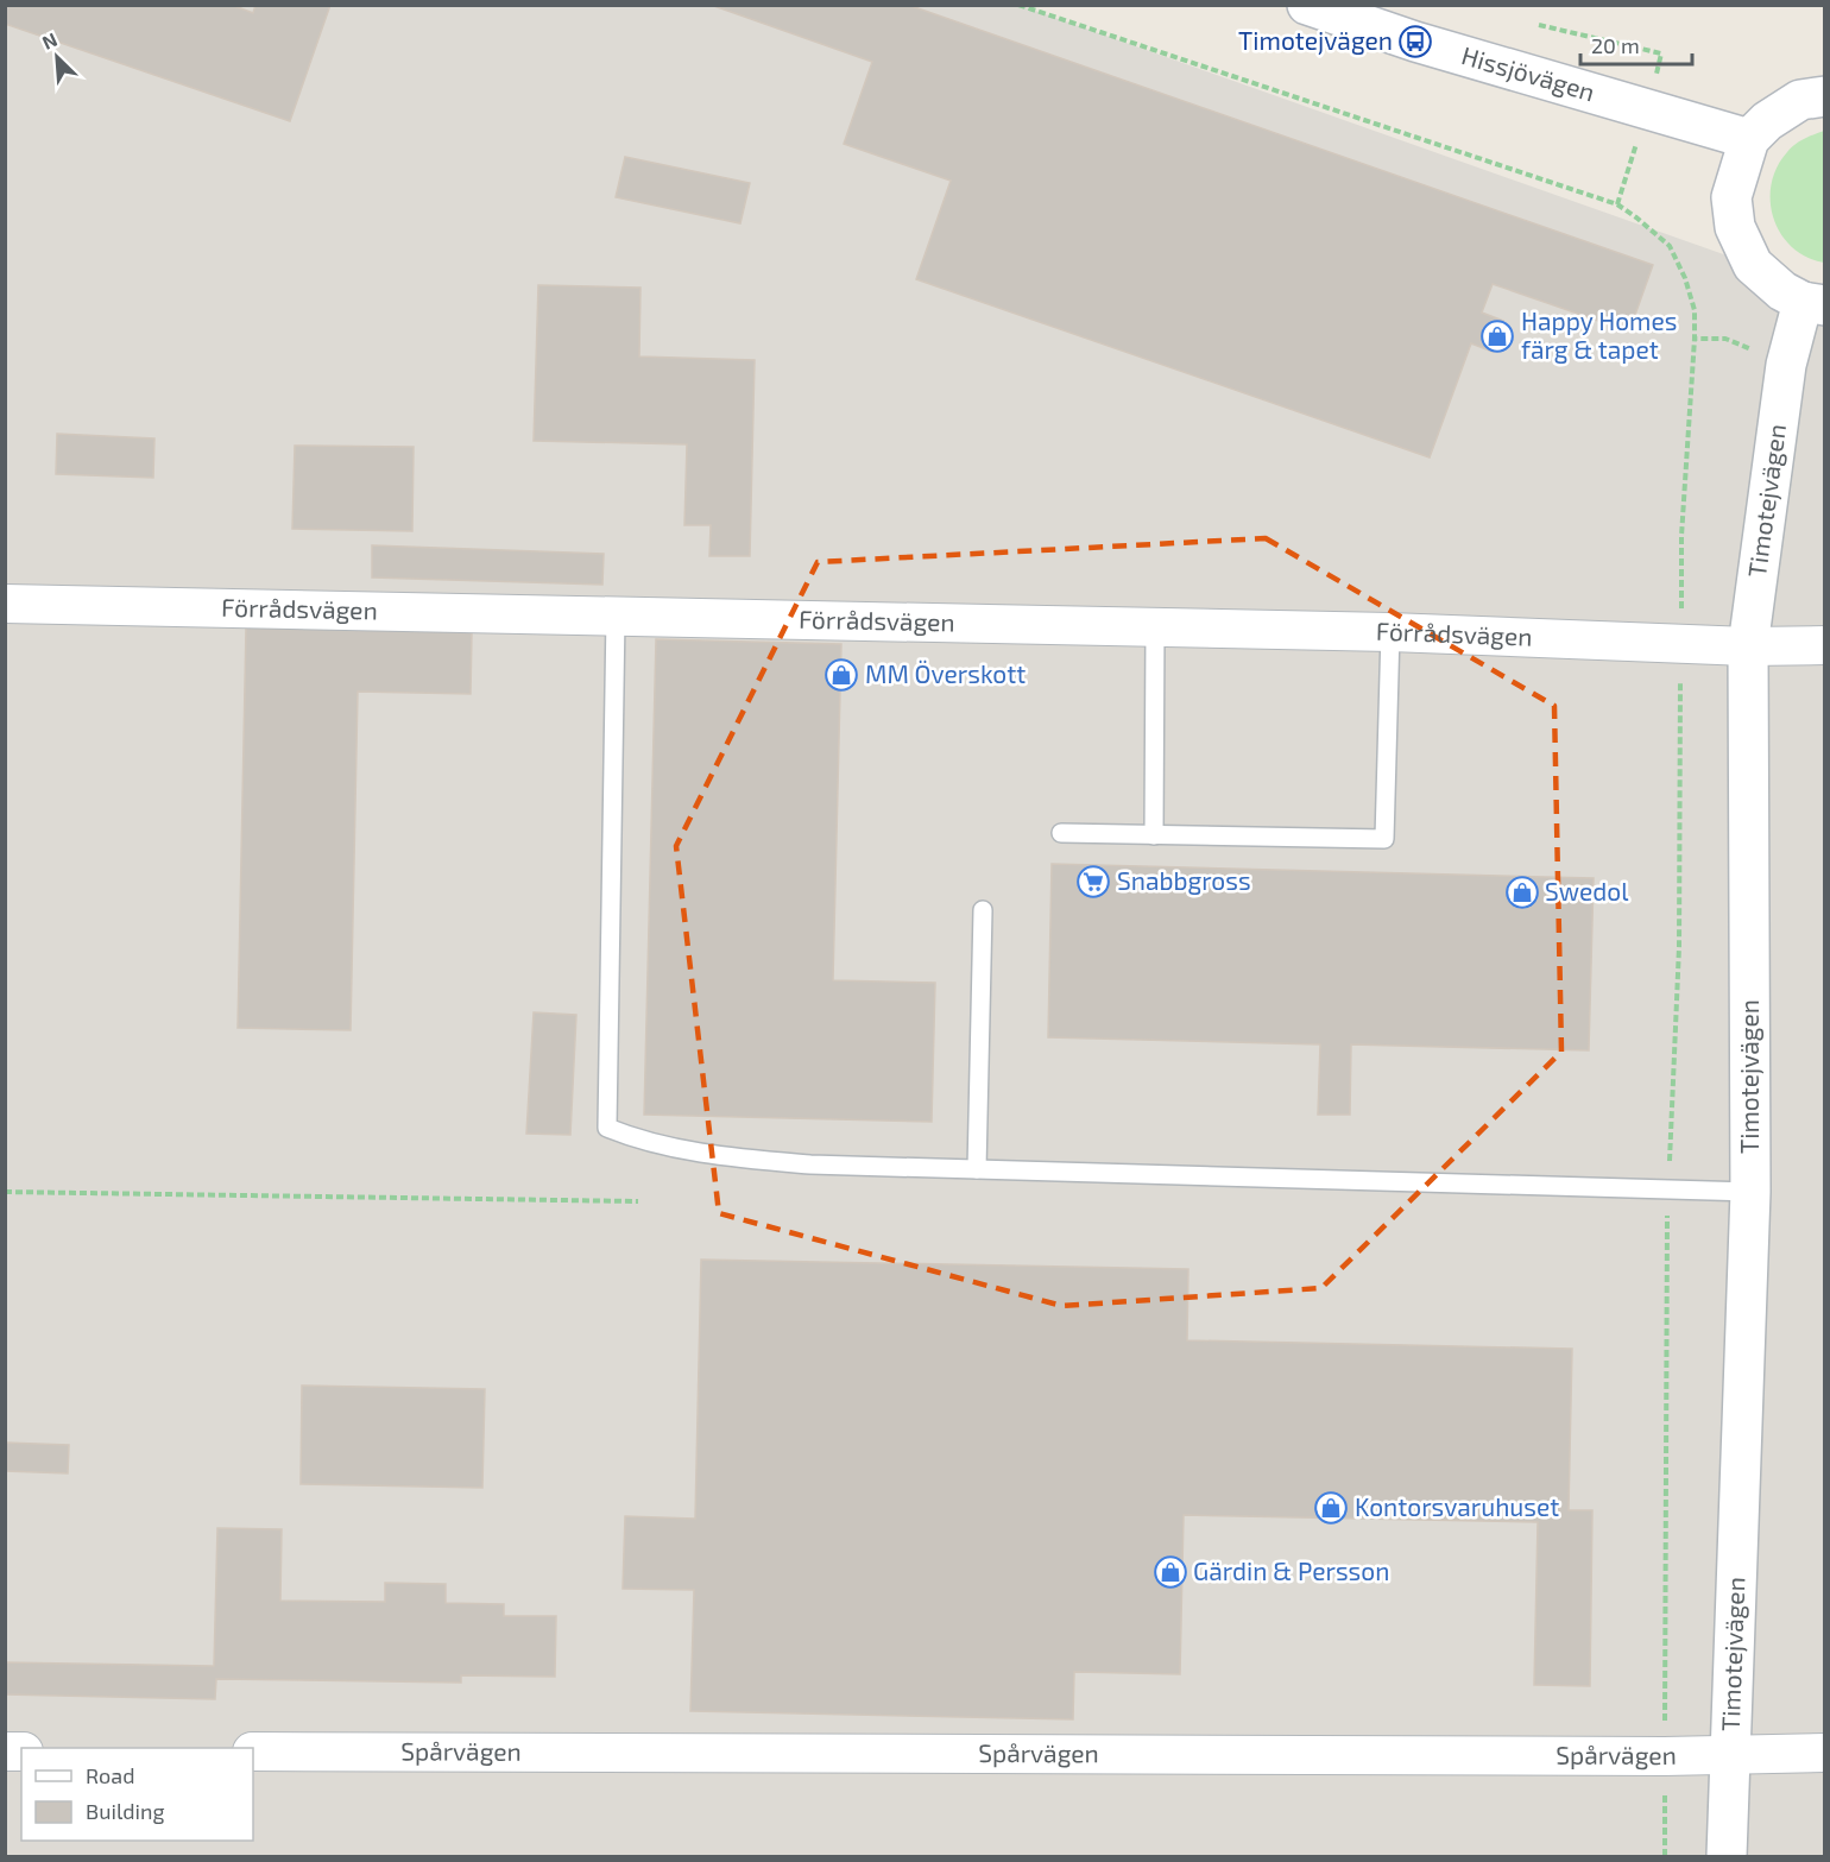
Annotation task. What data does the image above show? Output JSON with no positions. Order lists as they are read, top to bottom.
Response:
{
  "streets": {
    "street": [
      "Hissjövägen",
      "Timotejvägen",
      "Förrådsvägen",
      "Spårvägen"
    ]
  },
  "crossings": [
    ["Timotejvägen", "Förrådsvägen"],
    ["Timotejvägen", "Spårvägen"]
  ],
  "places": {
    "bus stop": ["Timotejvägen"],
    "shop": [
      "Happy Homes färg & tapet",
      "MM Överskott",
      "Swedol",
      "Kontorsvaruhuset",
      "Gärdin & Persson"
    ],
    "supermarket": ["Snabbgross"]
  },
  "legend": ["Road", "Building"],
  "scale_bar": "20 m",
  "north": "top left"
}
